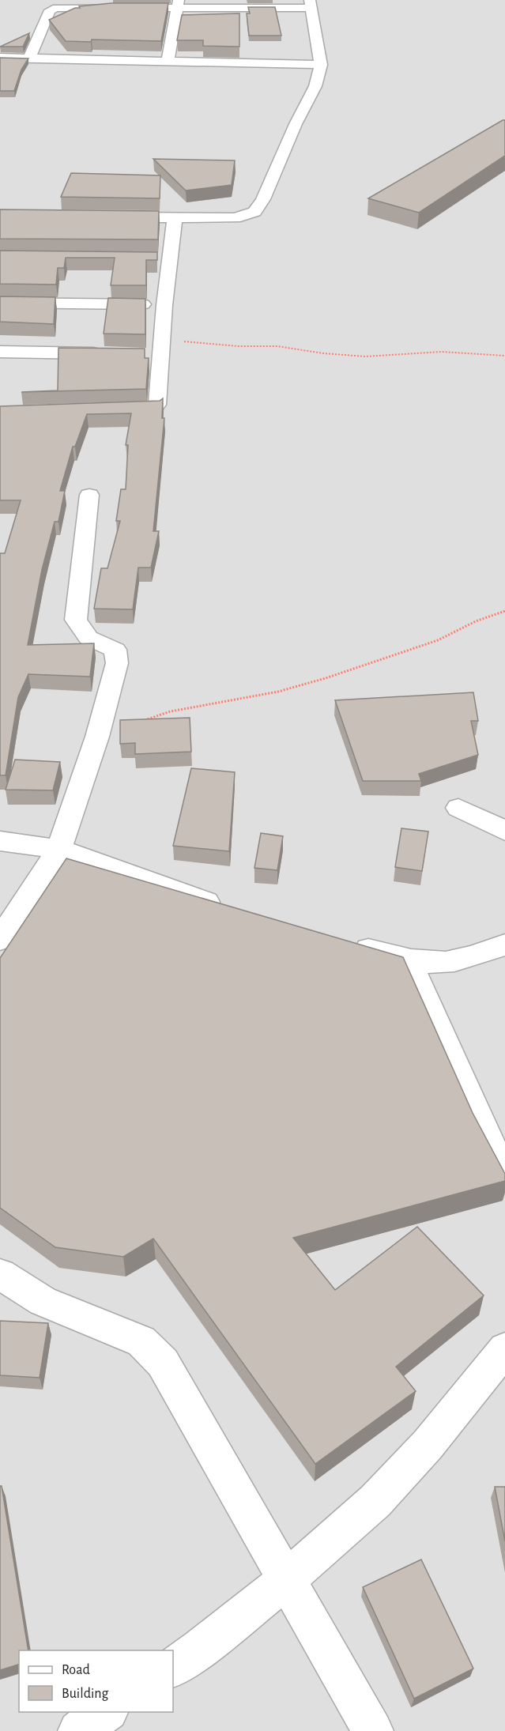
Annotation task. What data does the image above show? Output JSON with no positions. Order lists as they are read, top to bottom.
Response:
{
  "legend": ["Road", "Building"]
}
